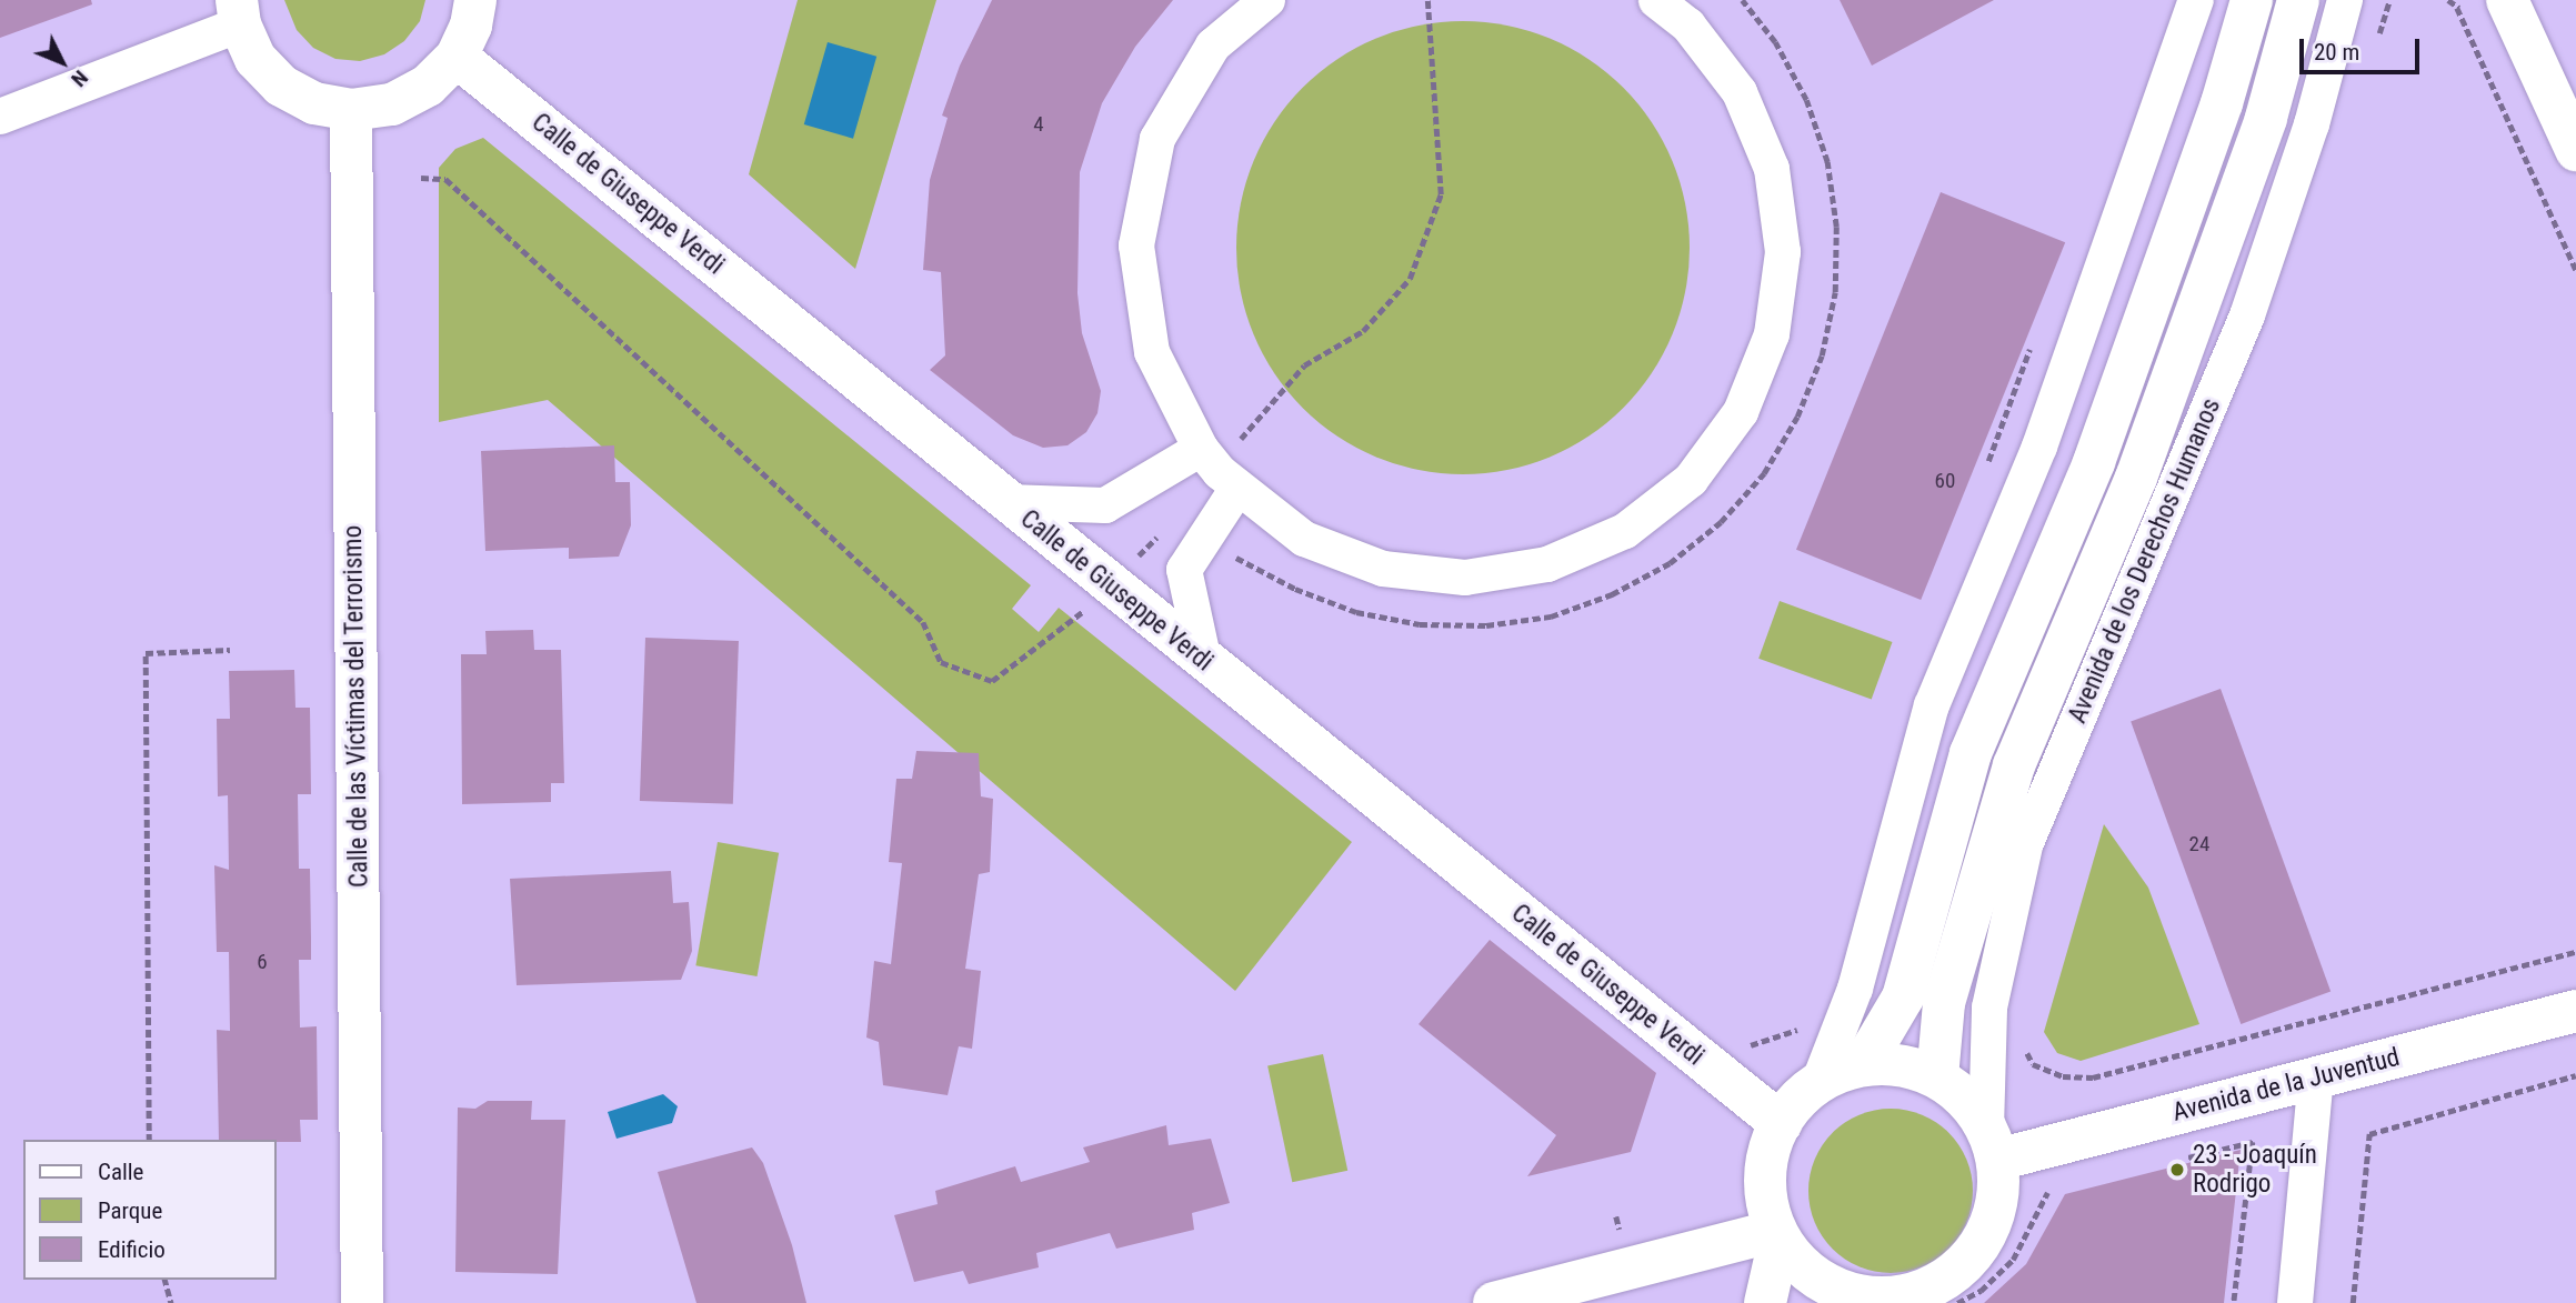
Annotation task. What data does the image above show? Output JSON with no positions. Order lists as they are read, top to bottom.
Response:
{
  "streets": {
    "street": [
      "Calle de Giuseppe Verdi",
      "Avenida de los Derechos Humanos",
      "Calle de las Víctimas del Terrorismo",
      "Avenida de la Juventud"
    ]
  },
  "crossings": [
    ["Calle de Giuseppe Verdi", "Avenida de los Derechos Humanos"],
    ["Calle de Giuseppe Verdi", "Avenida de la Juventud"],
    ["Avenida de los Derechos Humanos", "Avenida de la Juventud"]
  ],
  "places": ["23 - Joaquín Rodrigo"],
  "house_numbers": [
    "4",
    "60",
    "24",
    "6"
  ],
  "legend": ["Calle", "Parque", "Edificio"],
  "scale_bar": "20 m",
  "north": "bottom right"
}
